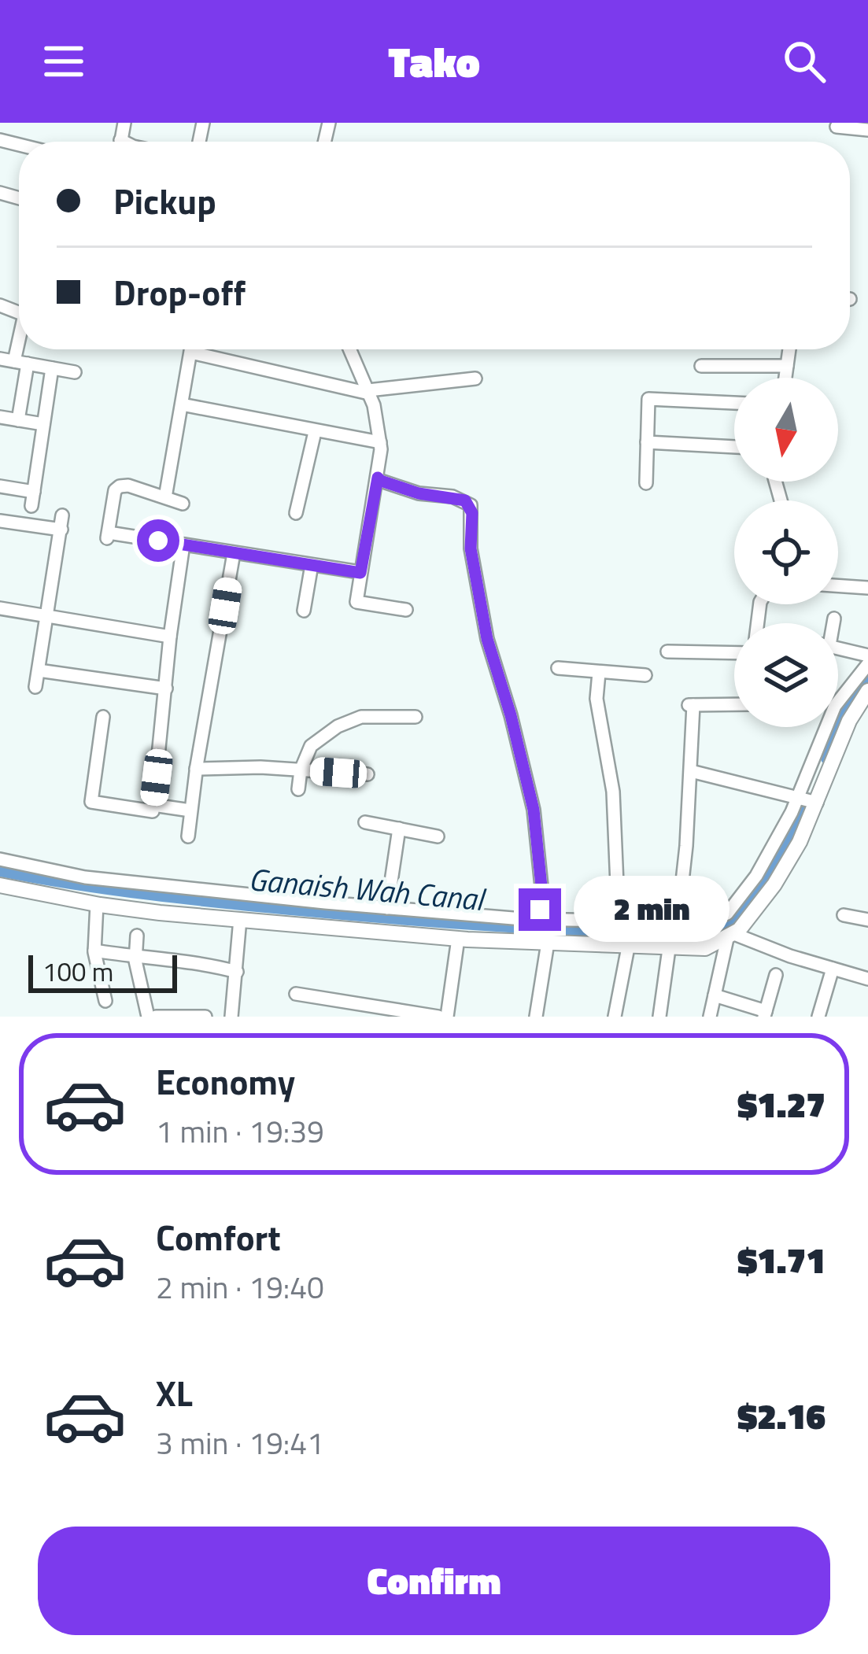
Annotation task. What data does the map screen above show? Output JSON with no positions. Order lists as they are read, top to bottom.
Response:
{
  "water": ["Ganaish Wah Canal"],
  "scale_bar": "100 m",
  "north": "bottom",
  "page": {
    "header": "Tako",
    "banner": ["Pickup", "Drop-off"],
    "bubble": "2 min",
    "scale": "100 m",
    "list": [
      {
        "name": "Economy",
        "note": "1 min · 19:39",
        "value": "$1.27"
      },
      {
        "name": "Comfort",
        "note": "2 min · 19:40",
        "value": "$1.71"
      },
      {
        "name": "XL",
        "note": "3 min · 19:41",
        "value": "$2.16"
      }
    ],
    "buttons": "Confirm"
  }
}
